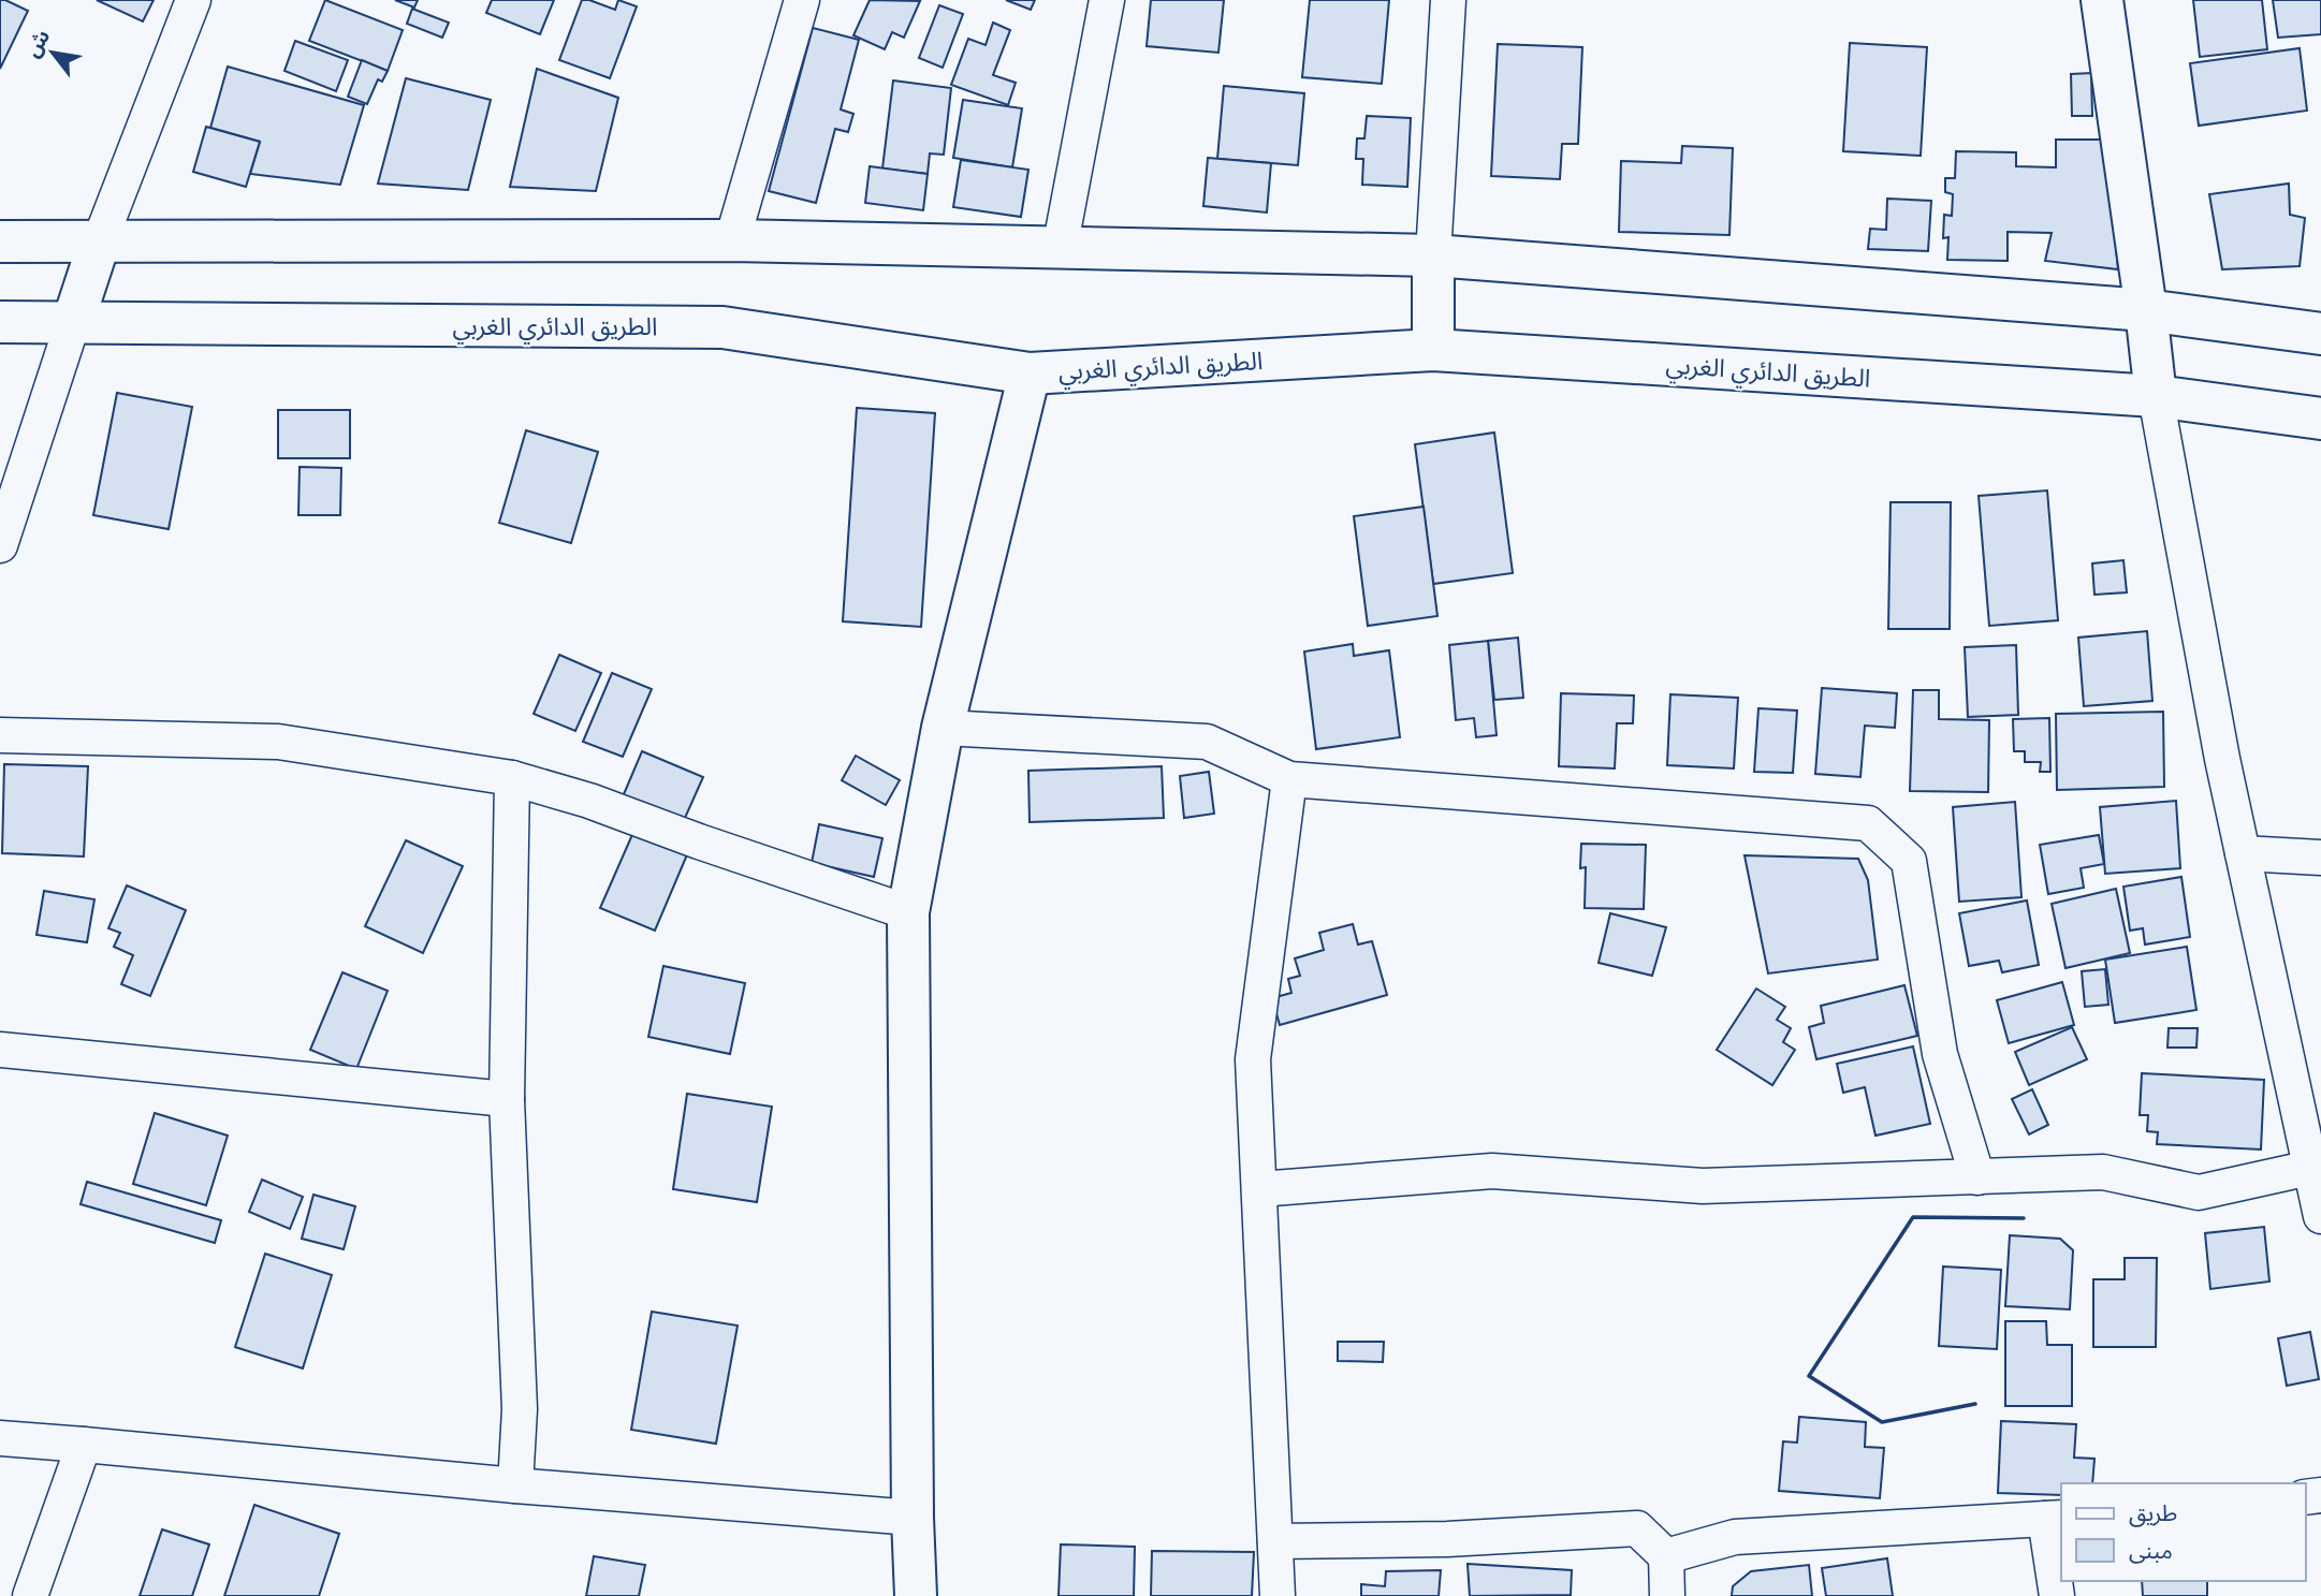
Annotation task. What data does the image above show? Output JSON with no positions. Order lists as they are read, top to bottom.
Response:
{
  "streets": {
    "main road": ["الطريق الدائري الغربي"]
  },
  "legend": ["طريق", "مبنى"],
  "north": "top left"
}
